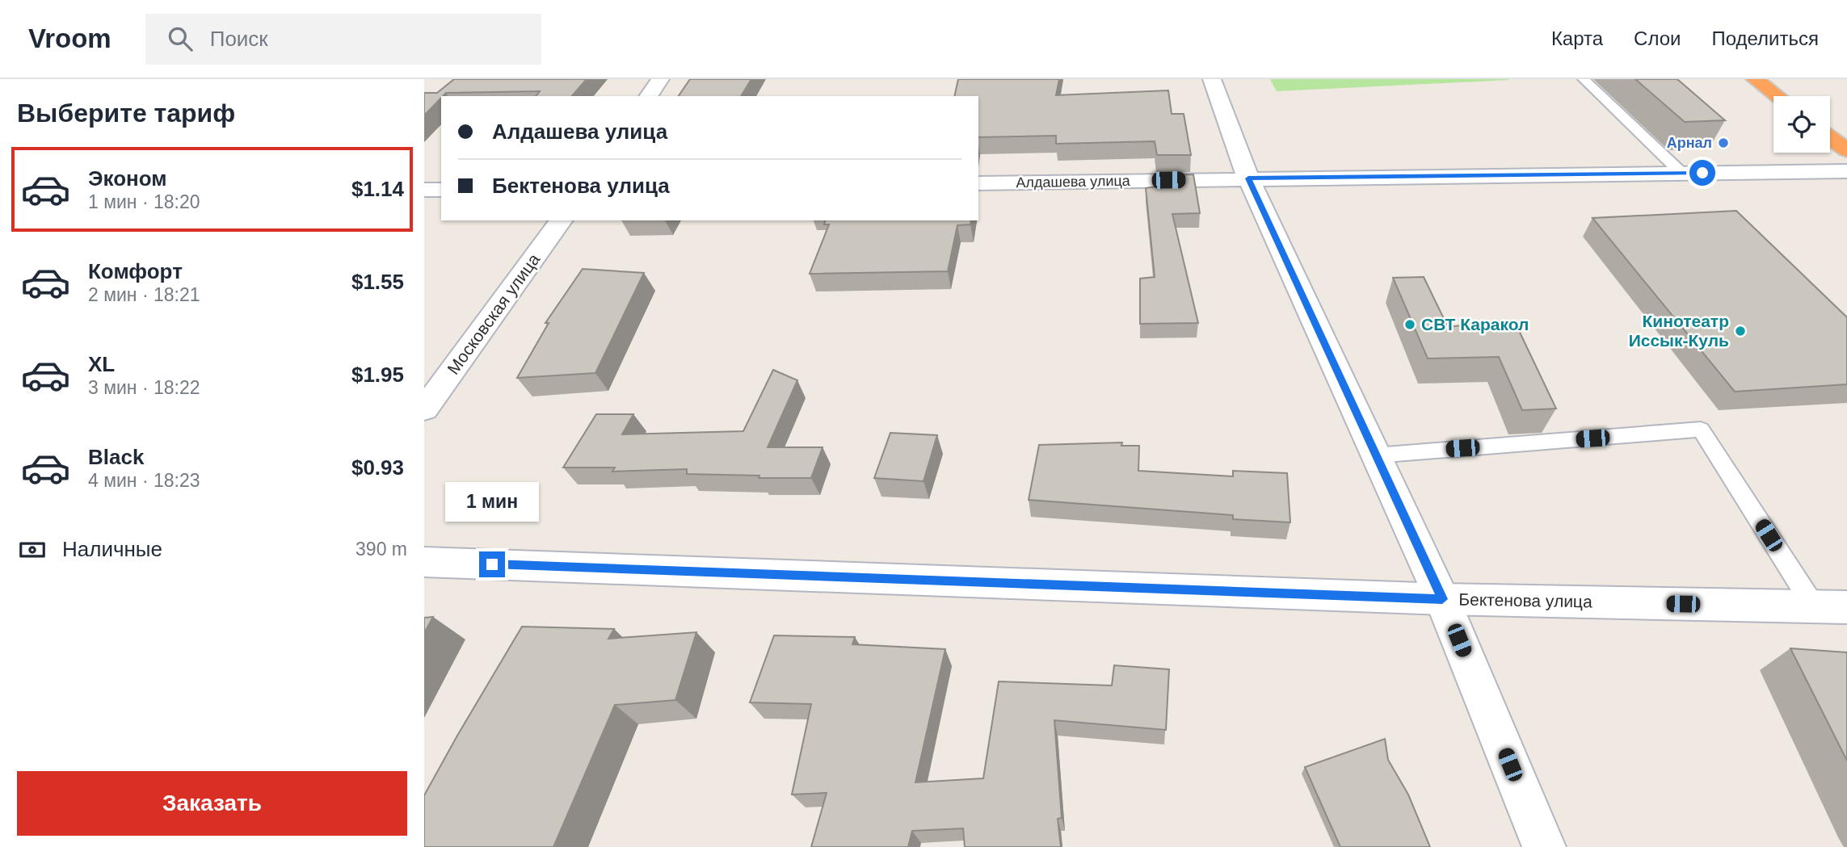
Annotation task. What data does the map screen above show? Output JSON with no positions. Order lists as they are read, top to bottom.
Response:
{
  "streets": {
    "street": ["Алдашева улица", "Московская улица", "Бектенова улица"]
  },
  "places": ["Арнал", "СВТ Каракол", "Кинотеатр Иссык-Куль"],
  "page": {
    "header": "Vroom",
    "search": "Поиск",
    "nav": ["Карта", "Слои", "Поделиться"],
    "heading": "Выберите тариф",
    "banner": ["Алдашева улица", "Бектенова улица"],
    "list": [
      {
        "name": "Эконом",
        "note": "1 мин · 18:20",
        "value": "$1.14"
      },
      {
        "name": "Комфорт",
        "note": "2 мин · 18:21",
        "value": "$1.55"
      },
      {
        "name": "XL",
        "note": "3 мин · 18:22",
        "value": "$1.95"
      },
      {
        "name": "Black",
        "note": "4 мин · 18:23",
        "value": "$0.93"
      }
    ],
    "bubble": "1 мин",
    "pay": ["Наличные", "390 m"],
    "buttons": "Заказать"
  }
}
